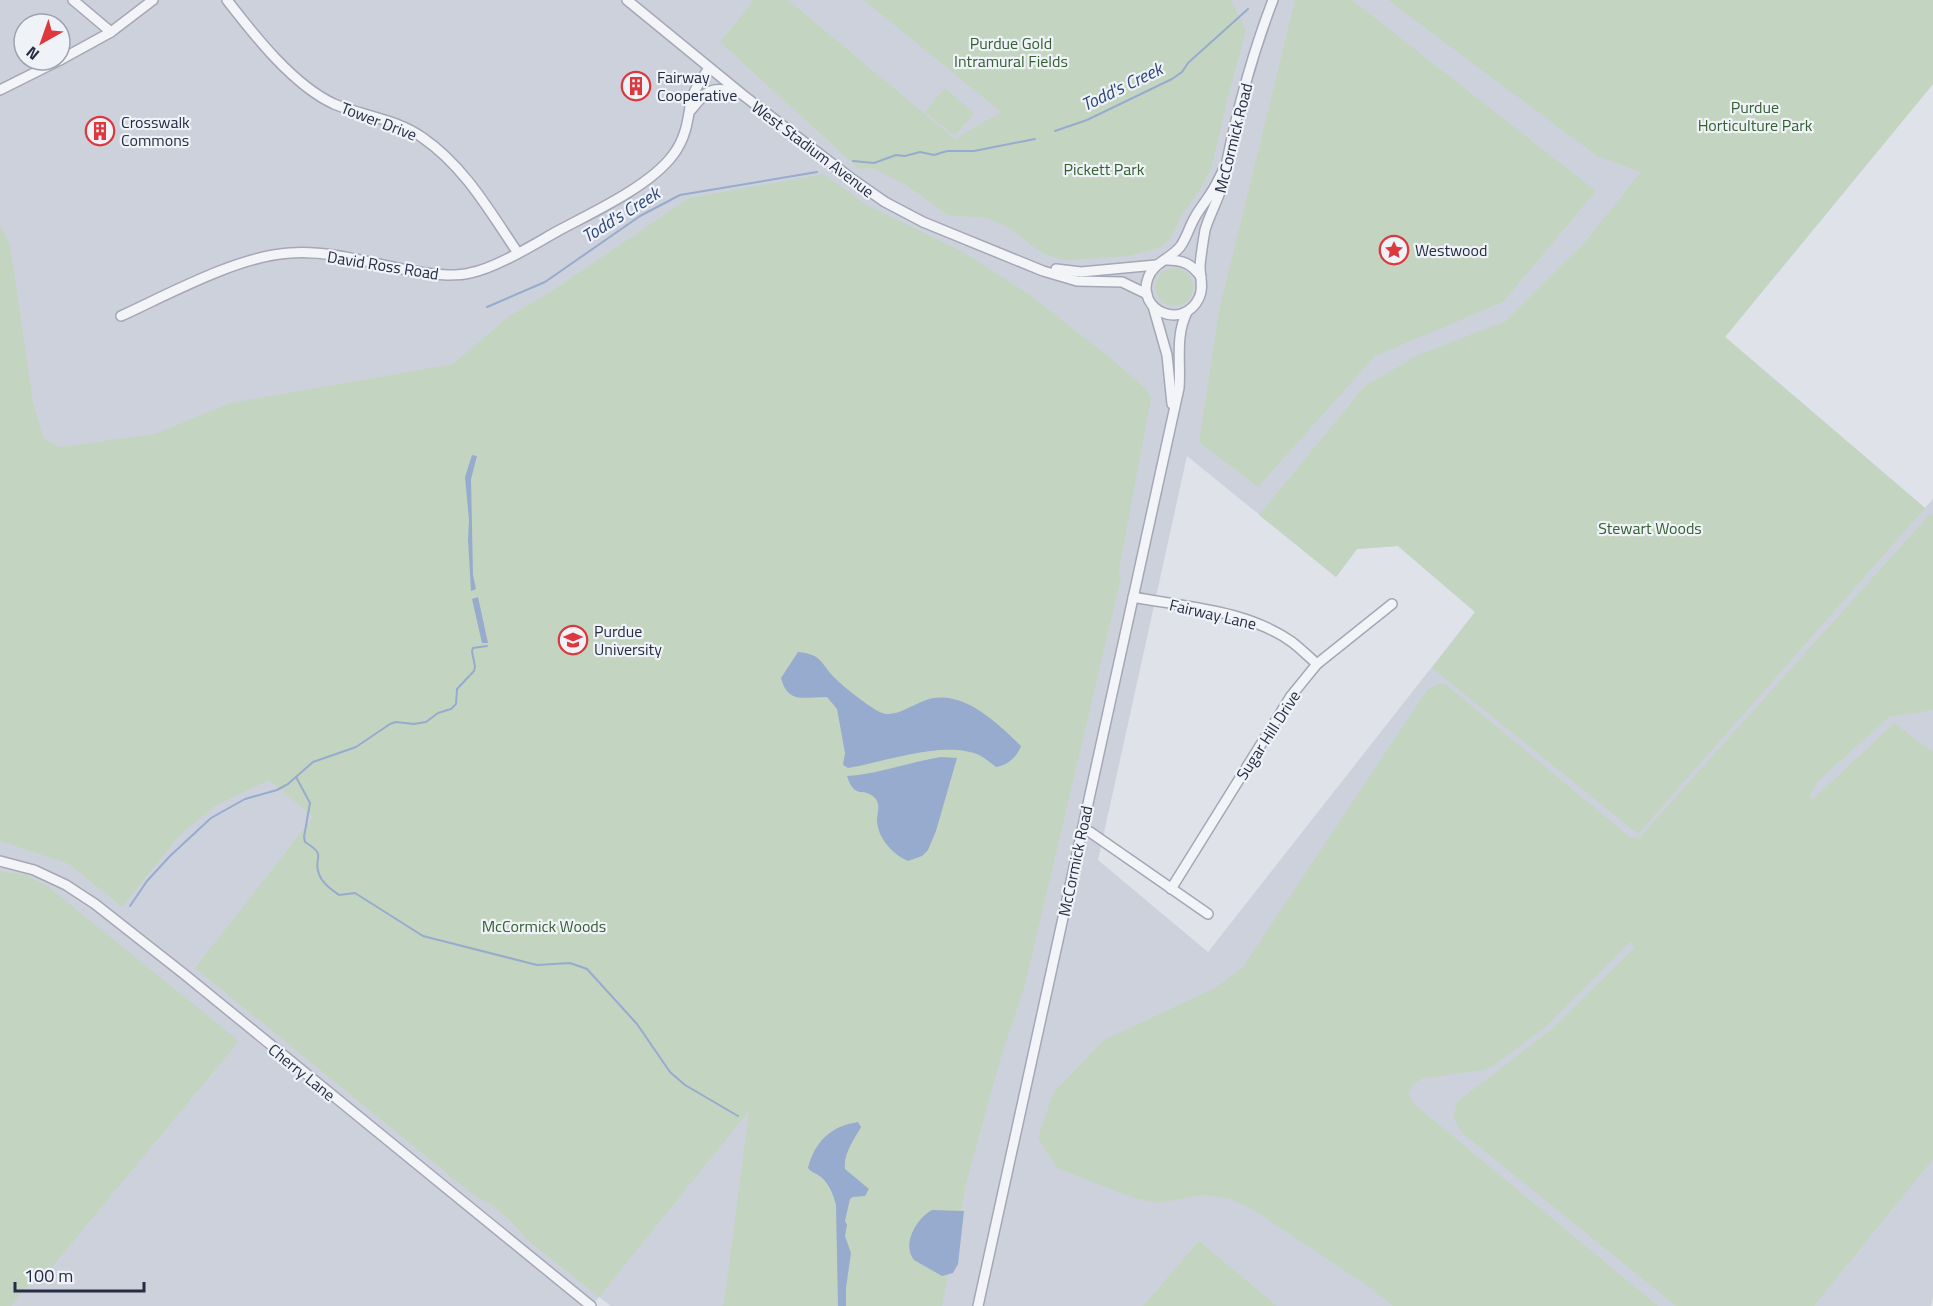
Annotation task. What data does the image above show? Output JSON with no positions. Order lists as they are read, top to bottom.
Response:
{
  "streets": {
    "street": [
      "Tower Drive",
      "McCormick Road",
      "West Stadium Avenue",
      "David Ross Road",
      "Fairway Lane",
      "Sugar Hill Drive",
      "Cherry Lane"
    ]
  },
  "crossings": [
    ["Tower Drive", "David Ross Road"],
    ["McCormick Road", "West Stadium Avenue"],
    ["McCormick Road", "Fairway Lane"],
    ["West Stadium Avenue", "David Ross Road"],
    ["Fairway Lane", "Sugar Hill Drive"]
  ],
  "water": ["Todd's Creek"],
  "parks": [
    "Purdue Gold Intramural Fields",
    "Purdue Horticulture Park",
    "Pickett Park",
    "Stewart Woods",
    "McCormick Woods"
  ],
  "places": {
    "building": ["Fairway Cooperative", "Crosswalk Commons"],
    "place": ["Westwood"],
    "school or university": ["Purdue University"]
  },
  "scale_bar": "100 m",
  "north": "bottom left"
}
